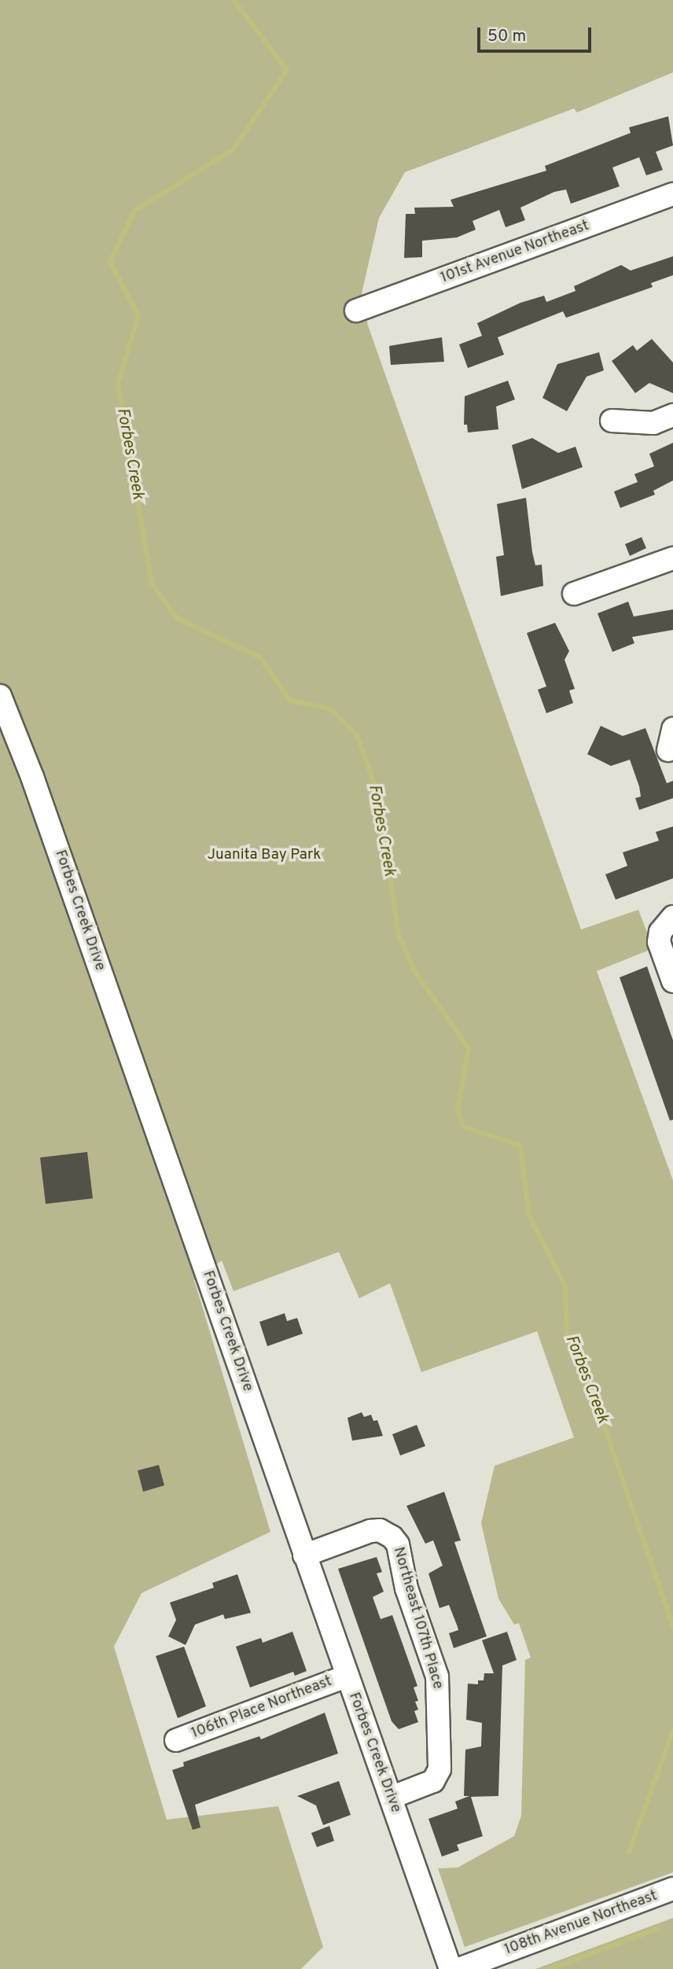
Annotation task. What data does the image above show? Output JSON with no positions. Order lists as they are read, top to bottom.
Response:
{
  "streets": {
    "street": [
      "101st Avenue Northeast",
      "Forbes Creek Drive",
      "Northeast 107th Place",
      "106th Place Northeast",
      "108th Avenue Northeast"
    ]
  },
  "crossings": [
    ["Forbes Creek Drive", "Northeast 107th Place"],
    ["Forbes Creek Drive", "106th Place Northeast"]
  ],
  "water": ["Forbes Creek"],
  "parks": ["Juanita Bay Park"],
  "scale_bar": "50 m"
}
